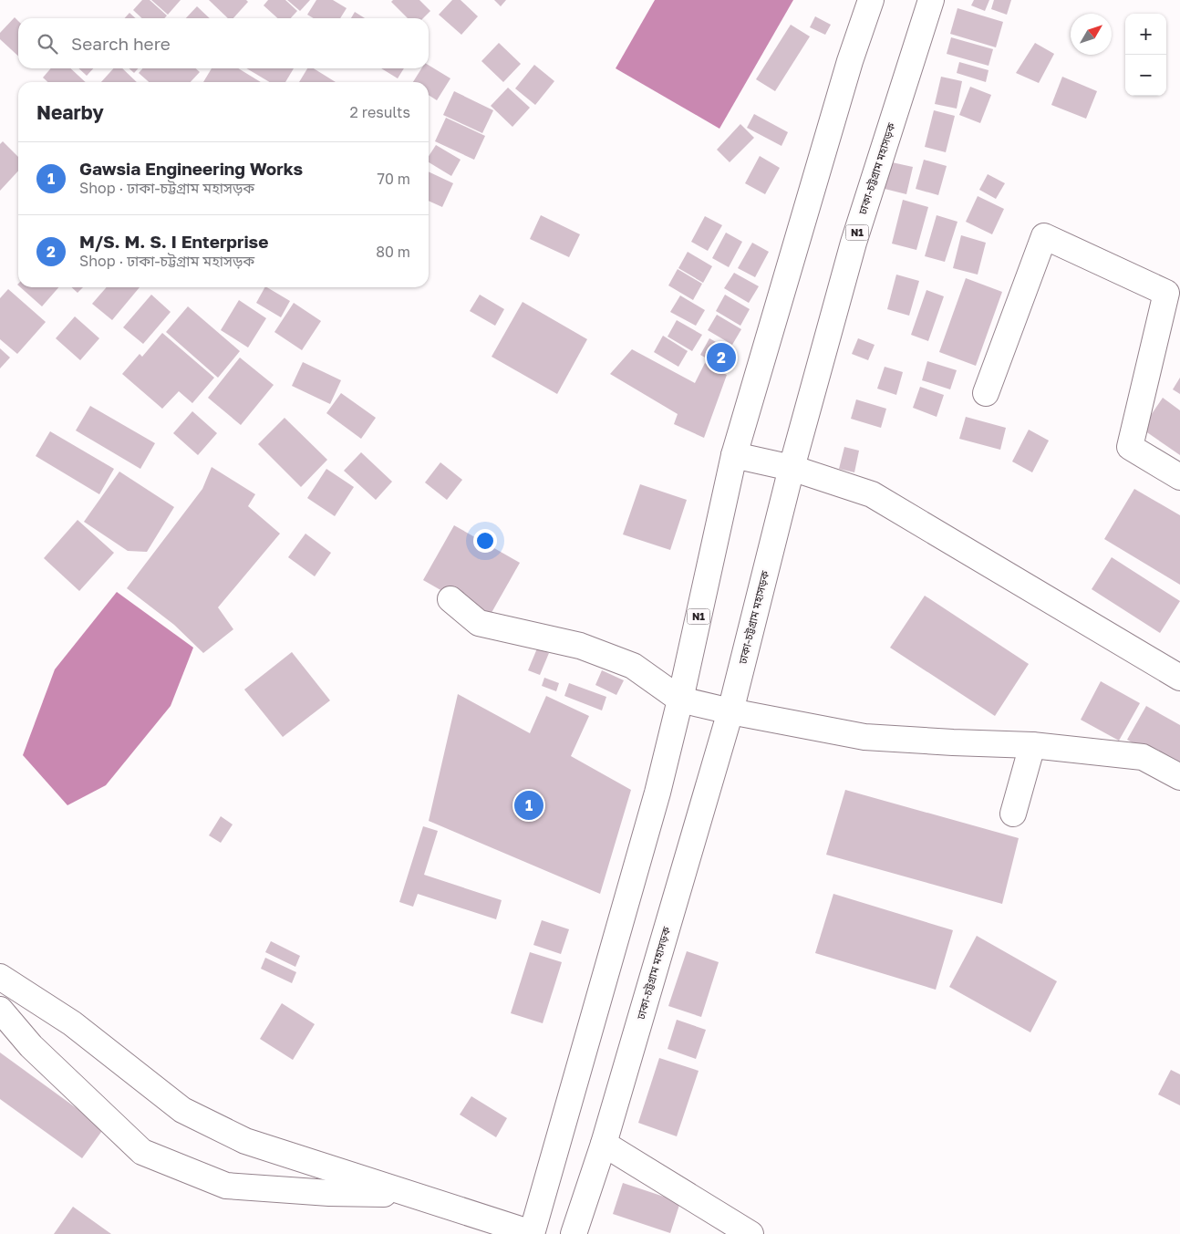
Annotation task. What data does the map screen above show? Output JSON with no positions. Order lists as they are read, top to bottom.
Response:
{
  "streets": {
    "main road": ["ঢাকা-চট্টগ্রাম মহাসড়ক", "N1"]
  },
  "north": "top right",
  "page": {
    "map_buttons": ["+", "−"],
    "search": "Search here",
    "heading": ["Nearby", "2 results"],
    "list": [
      {
        "mark": "1",
        "name": "Gawsia Engineering Works",
        "note": "Shop · ঢাকা-চট্টগ্রাম মহাসড়ক",
        "value": "70 m"
      },
      {
        "mark": "2",
        "name": "M/S. M. S. I Enterprise",
        "note": "Shop · ঢাকা-চট্টগ্রাম মহাসড়ক",
        "value": "80 m"
      }
    ],
    "pins": ["2", "1"]
  }
}
